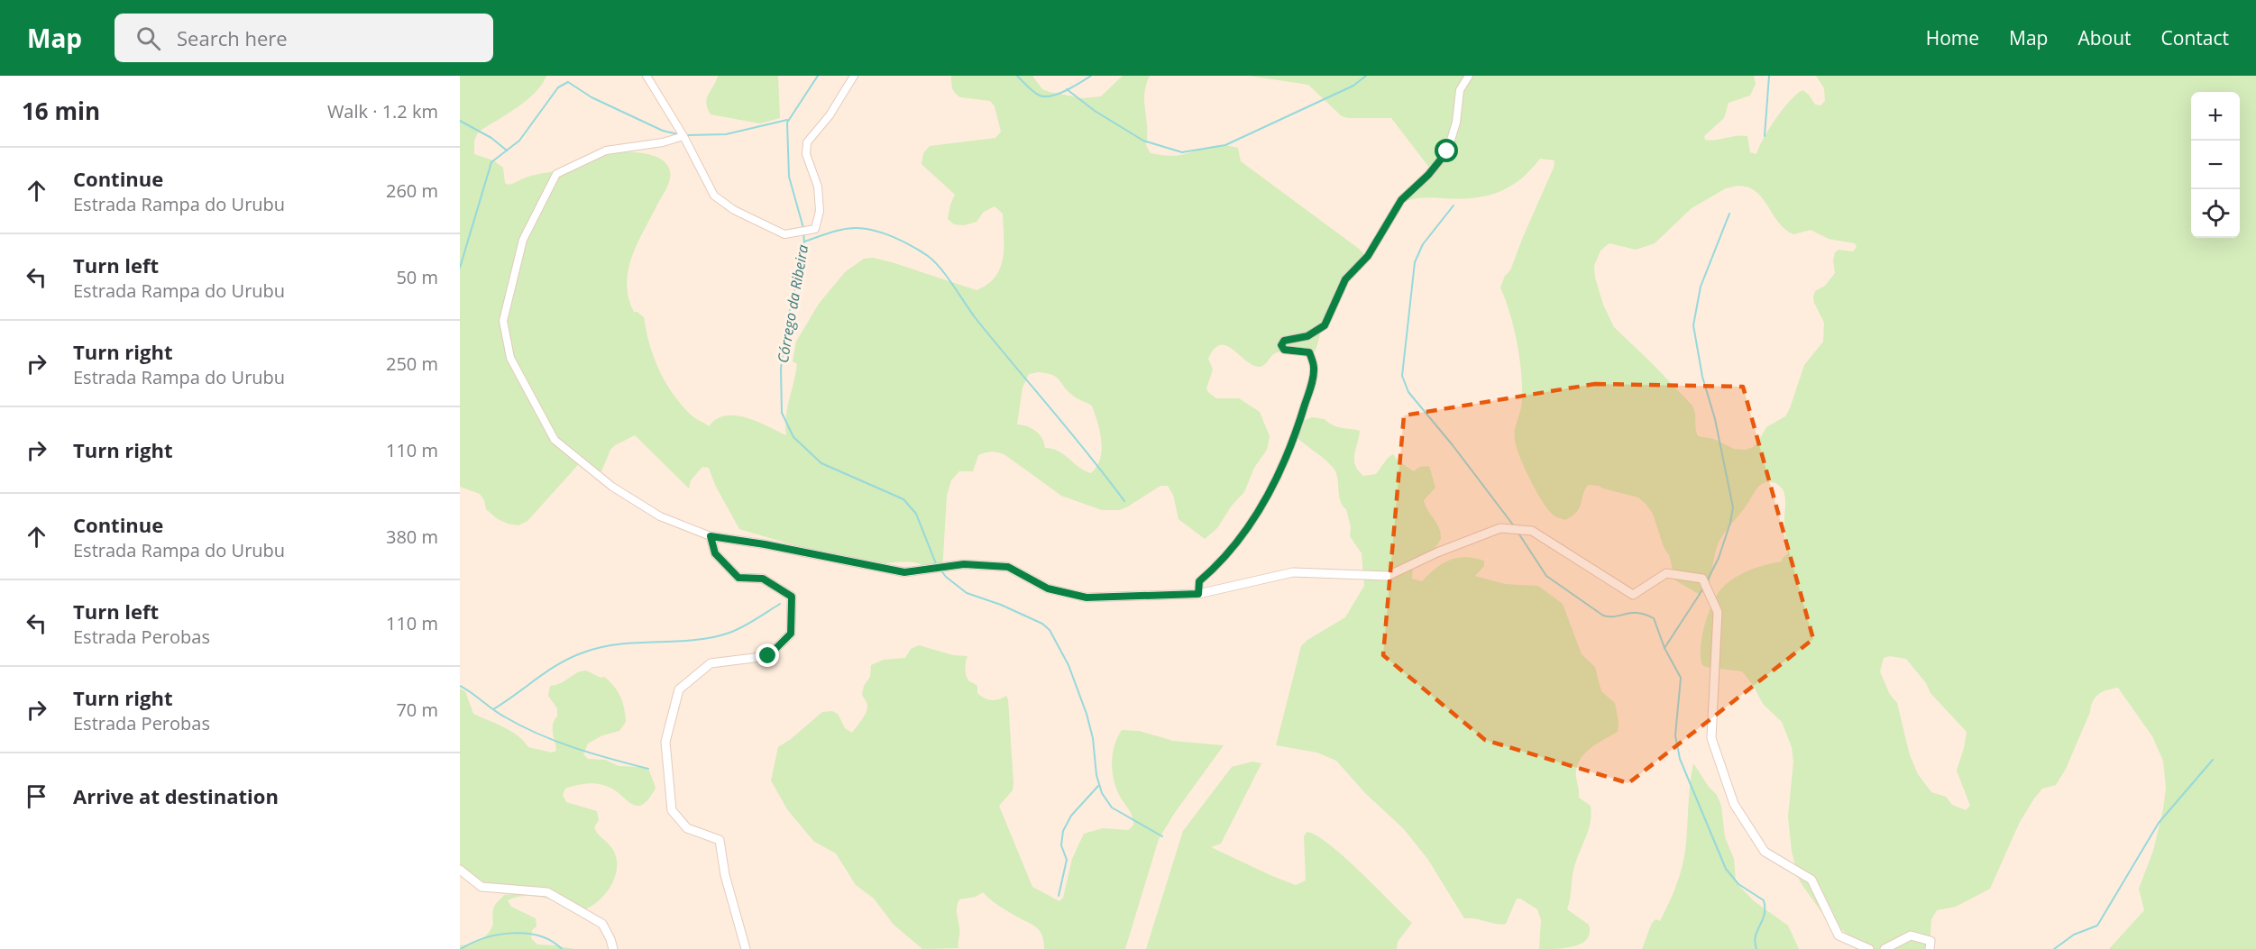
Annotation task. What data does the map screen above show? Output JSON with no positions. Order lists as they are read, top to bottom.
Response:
{
  "water": ["Córrego da Ribeira"],
  "page": {
    "header": "Map",
    "search": "Search here",
    "nav": [
      "Home",
      "Map",
      "About",
      "Contact"
    ],
    "heading": ["16 min", "Walk · 1.2 km"],
    "map_buttons": ["+", "−"],
    "list": [
      ["Continue", "Estrada Rampa do Urubu", "260 m"],
      ["Turn left", "Estrada Rampa do Urubu", "50 m"],
      ["Turn right", "Estrada Rampa do Urubu", "250 m"],
      ["Turn right", "110 m"],
      ["Continue", "Estrada Rampa do Urubu", "380 m"],
      ["Turn left", "Estrada Perobas", "110 m"],
      ["Turn right", "Estrada Perobas", "70 m"],
      "Arrive at destination"
    ]
  }
}
